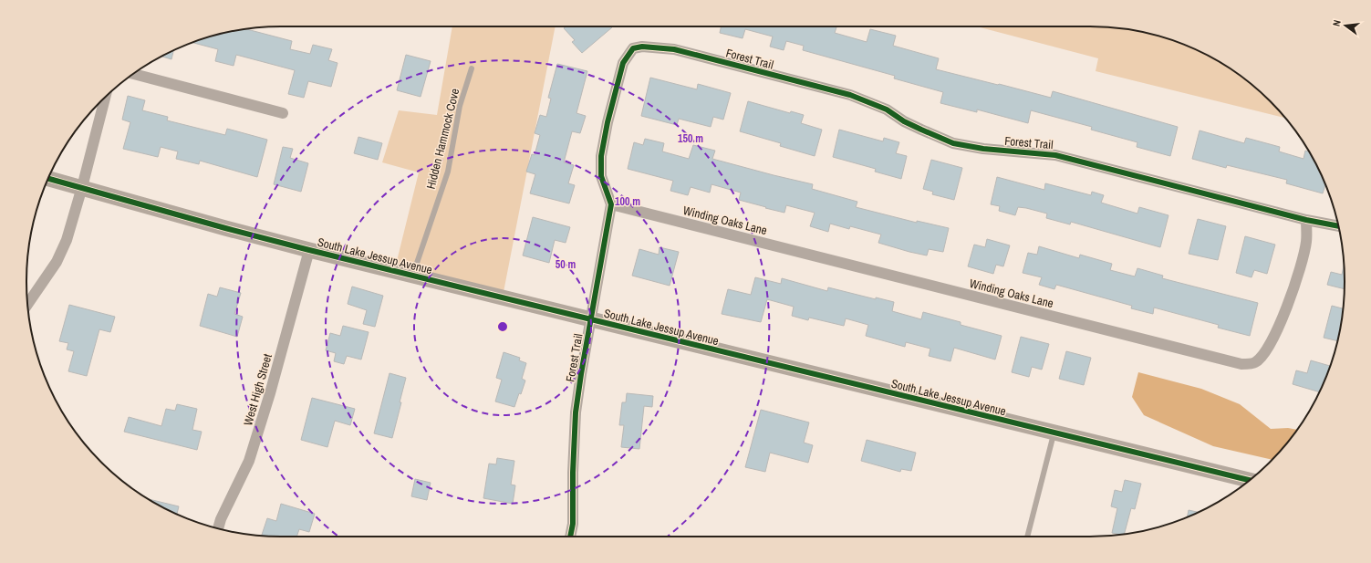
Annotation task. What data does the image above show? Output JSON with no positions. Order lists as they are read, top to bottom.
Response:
{
  "streets": {
    "street": [
      "Forest Trail",
      "Winding Oaks Lane",
      "South Lake Jessup Avenue",
      "West High Street"
    ],
    "lane": ["Hidden Hammock Cove"]
  },
  "crossings": [
    ["Forest Trail", "Winding Oaks Lane"],
    ["Forest Trail", "South Lake Jessup Avenue"],
    ["Hidden Hammock Cove", "South Lake Jessup Avenue"],
    ["South Lake Jessup Avenue", "West High Street"]
  ],
  "north": "left",
  "rings": ["150 m", "100 m", "50 m"]
}
